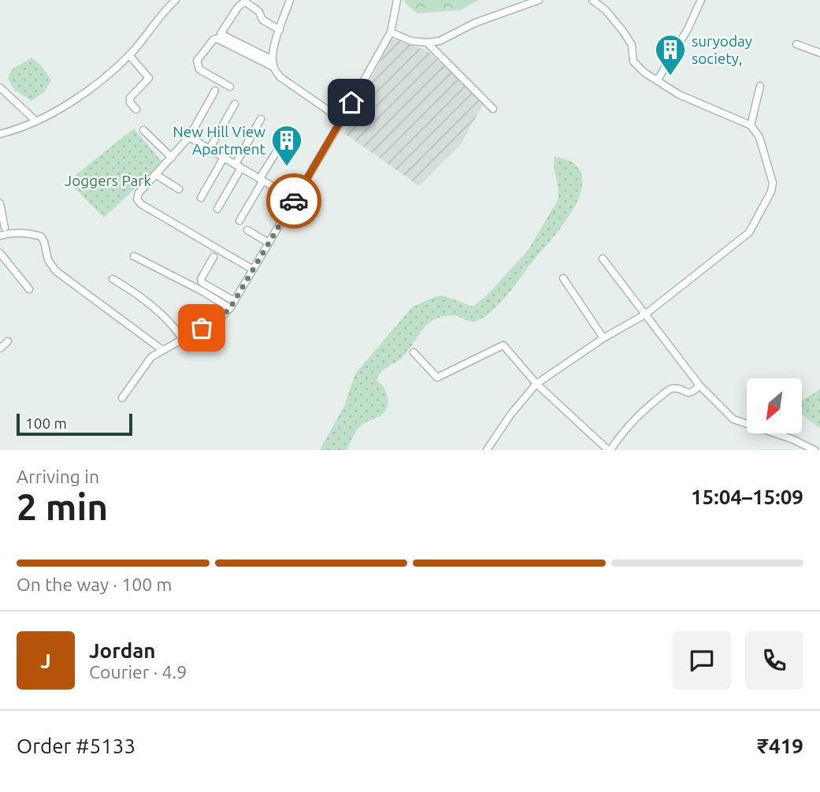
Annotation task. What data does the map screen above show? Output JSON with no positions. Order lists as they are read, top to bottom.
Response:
{
  "parks": ["Joggers Park"],
  "places": {
    "building": ["suryoday society,", "New Hill View Apartment"]
  },
  "scale_bar": "100 m",
  "north": "bottom left",
  "page": {
    "scale": "100 m",
    "heading": ["2 min", "Arriving in", "15:04–15:09"],
    "panel": [
      "Jordan",
      "Courier · 4.9",
      "Order #5133",
      "₹419"
    ],
    "bar": "On the way · 100 m",
    "round": "J"
  }
}
